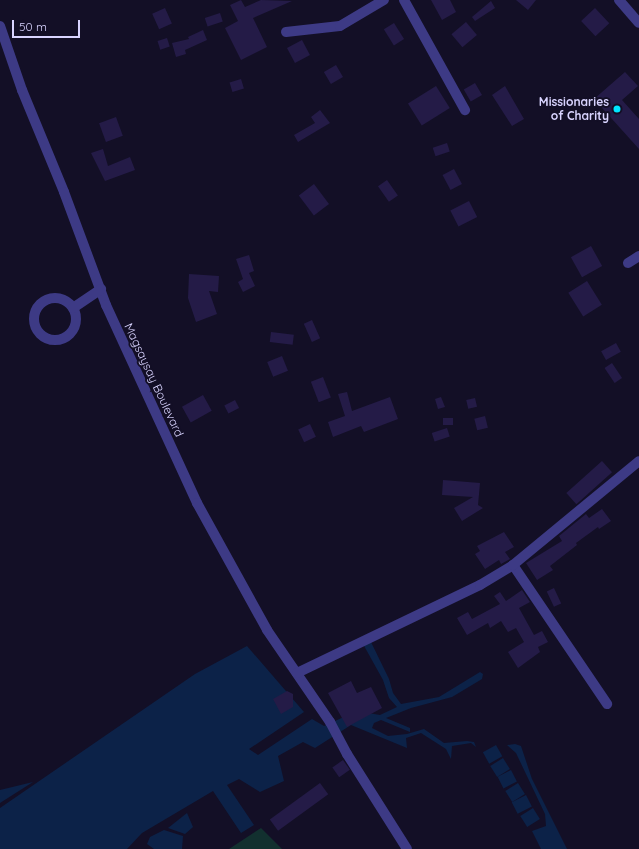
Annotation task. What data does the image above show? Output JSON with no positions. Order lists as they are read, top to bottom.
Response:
{
  "streets": {
    "street": ["Magsaysay Boulevard"]
  },
  "places": ["Missionaries of Charity"],
  "scale_bar": "50 m"
}
